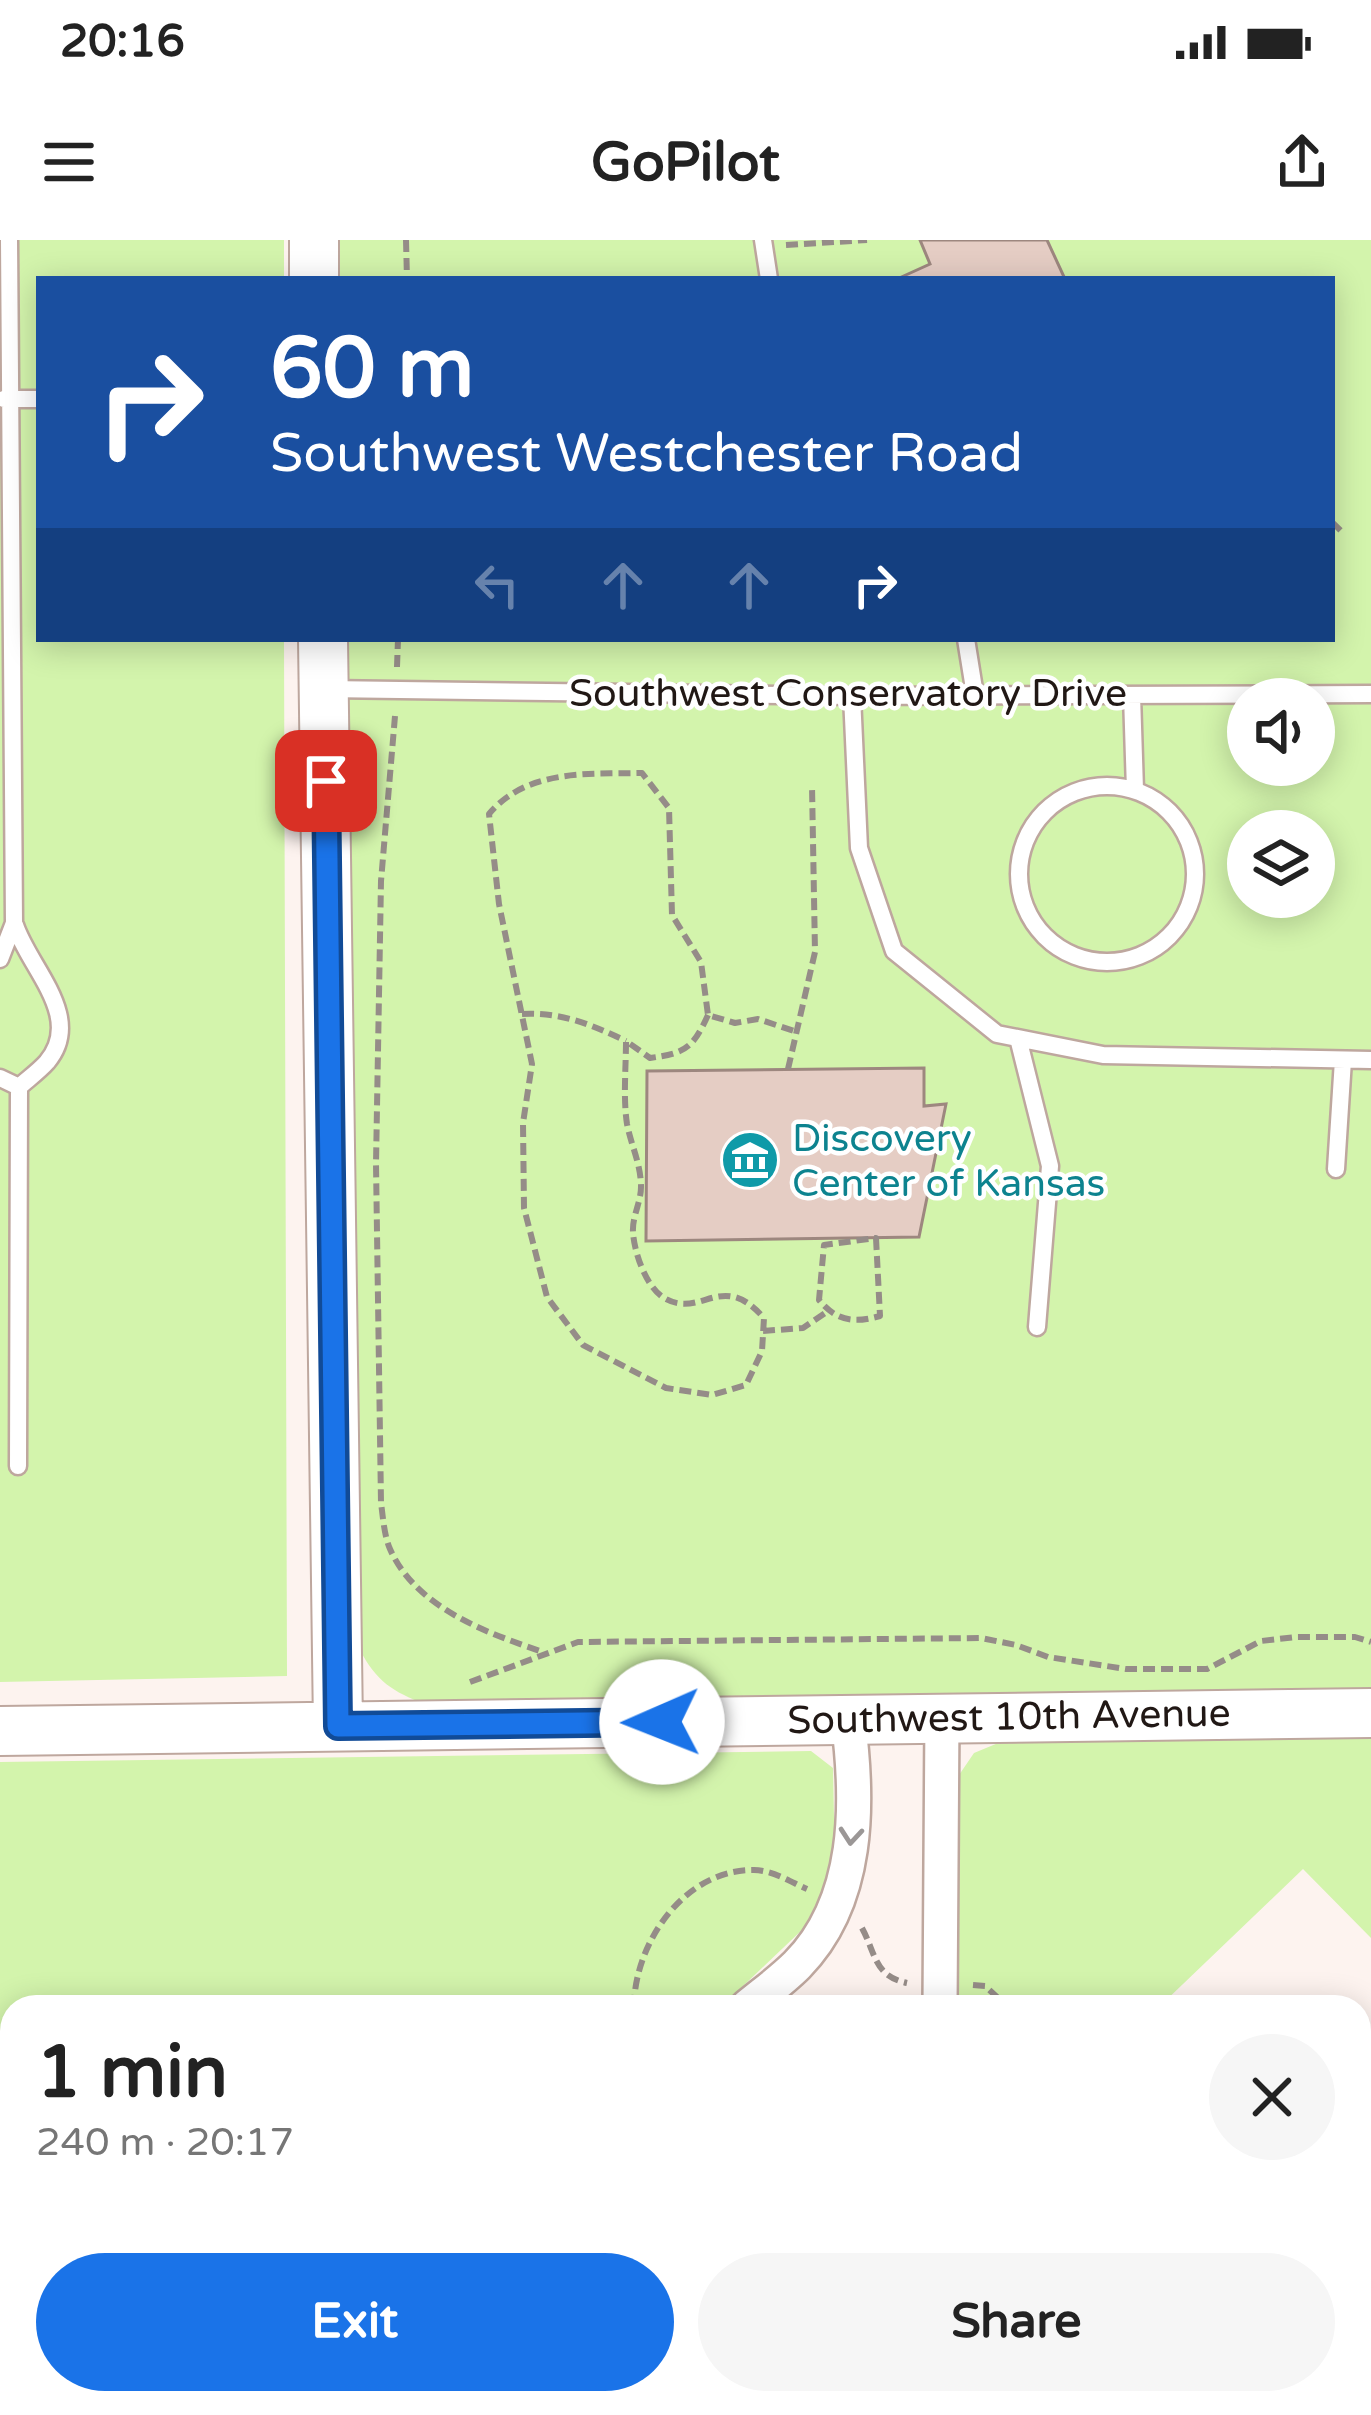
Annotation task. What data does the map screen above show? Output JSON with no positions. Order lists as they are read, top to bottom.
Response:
{
  "streets": {
    "main road": ["Southwest 10th Avenue"],
    "lane": ["Southwest Conservatory Drive"]
  },
  "places": {
    "museum": ["Discovery Center of Kansas"]
  },
  "page": {
    "status": "20:16",
    "header": "GoPilot",
    "turn": ["60 m", "Southwest Westchester Road"],
    "heading": ["1 min", "240 m · 20:17"],
    "buttons": ["Exit", "Share"]
  }
}
